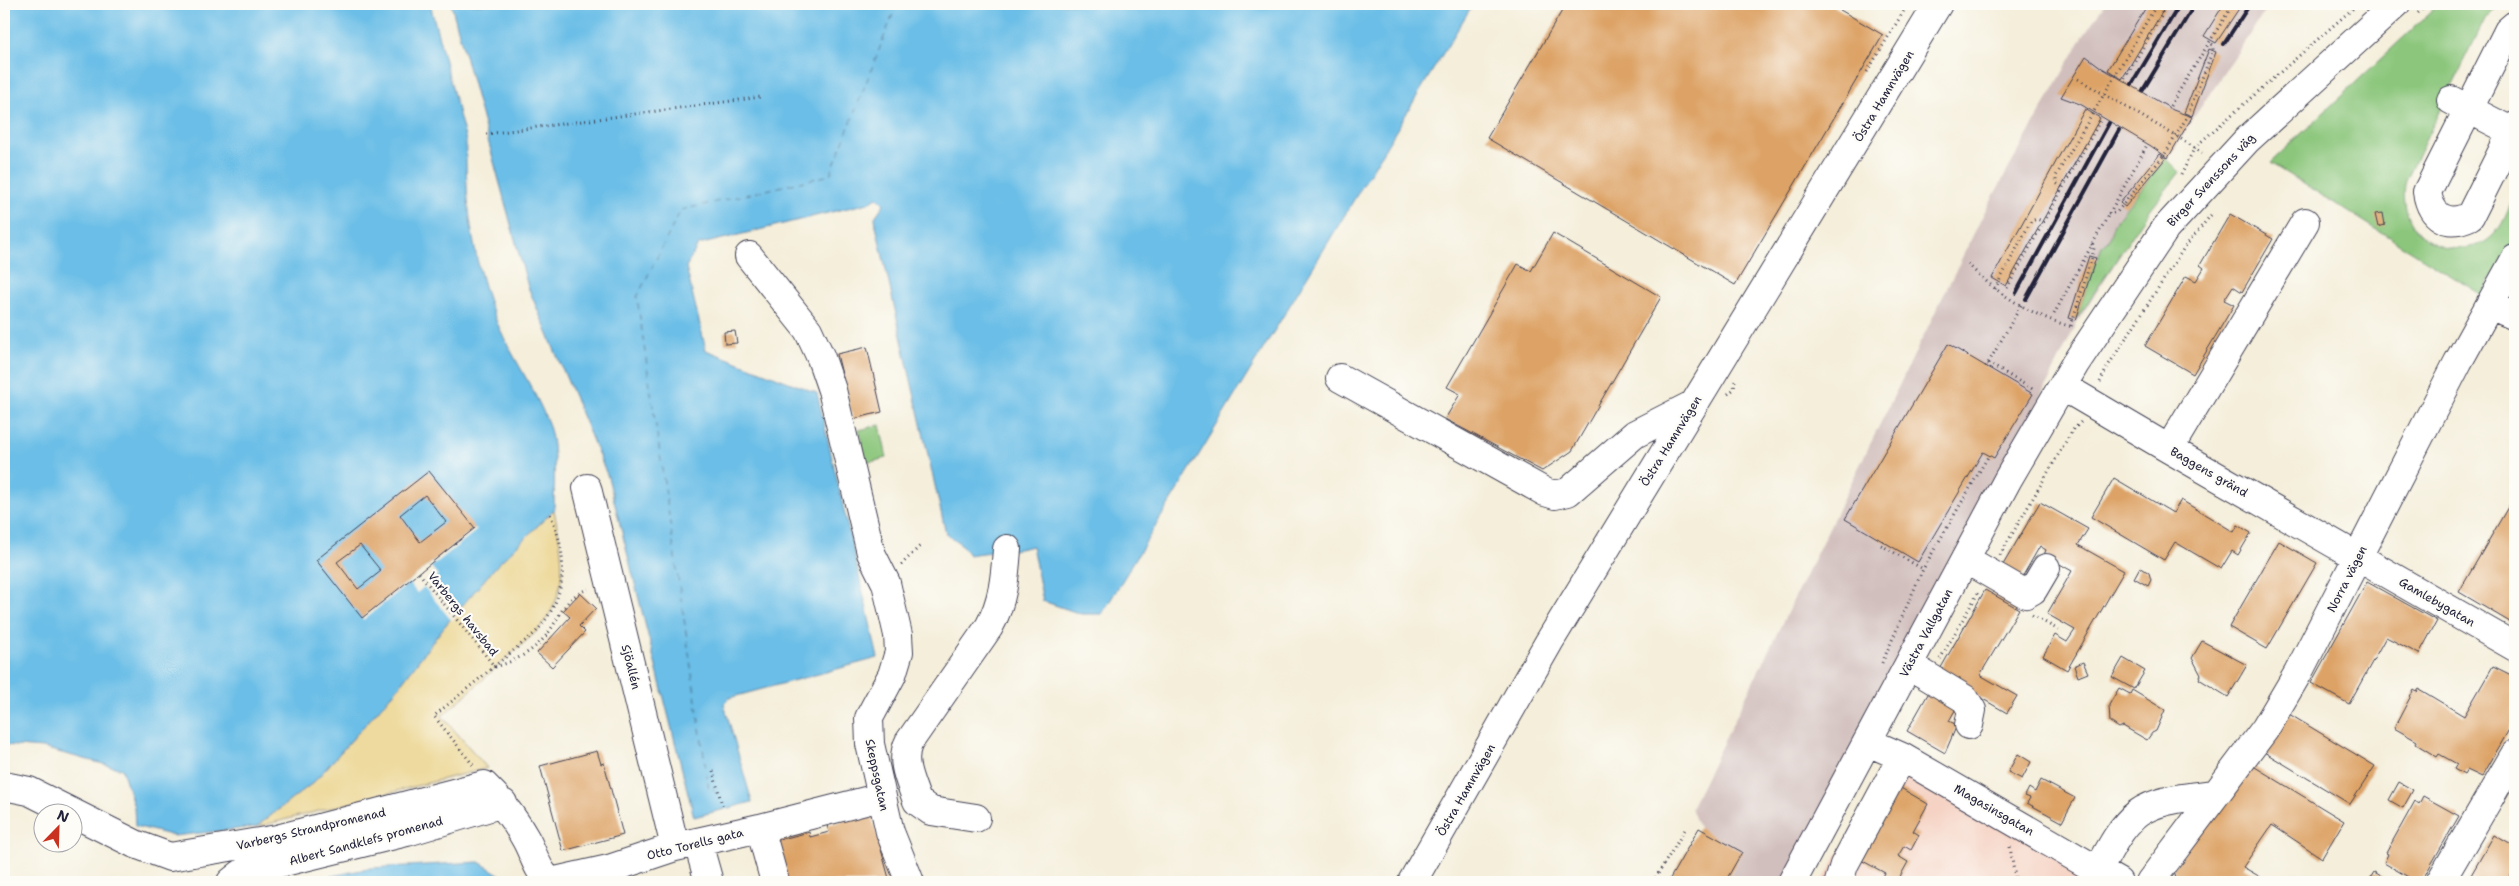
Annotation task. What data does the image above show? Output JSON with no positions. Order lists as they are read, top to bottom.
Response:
{
  "streets": {
    "street": [
      "Östra Hamnvägen",
      "Birger Svenssons väg",
      "Baggens gränd",
      "Norra vägen",
      "Gamlebygatan",
      "Västra Vallgatan",
      "Sjöallén",
      "Skeppsgatan",
      "Magasinsgatan",
      "Varbergs Strandpromenad",
      "Albert Sandklefs promenad",
      "Otto Torells gata"
    ],
    "path": ["Varbergs havsbad"]
  },
  "crossings": [
    ["Birger Svenssons väg", "Baggens gränd"],
    ["Birger Svenssons väg", "Västra Vallgatan"],
    ["Baggens gränd", "Norra vägen"],
    ["Baggens gränd", "Gamlebygatan"],
    ["Baggens gränd", "Västra Vallgatan"],
    ["Norra vägen", "Gamlebygatan"],
    ["Västra Vallgatan", "Magasinsgatan"],
    ["Sjöallén", "Otto Torells gata"],
    ["Varbergs Strandpromenad", "Albert Sandklefs promenad"],
    ["Varbergs Strandpromenad", "Otto Torells gata"],
    ["Albert Sandklefs promenad", "Otto Torells gata"]
  ],
  "north": "top right"
}
